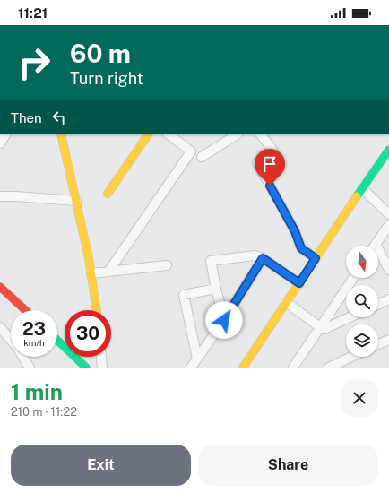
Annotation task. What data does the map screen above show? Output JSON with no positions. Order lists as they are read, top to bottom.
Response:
{
  "north": "bottom",
  "page": {
    "status": "11:21",
    "turn": ["60 m", "Turn right"],
    "then": "Then",
    "speed": "23 km/h",
    "limit": "30",
    "heading": ["1 min", "210 m · 11:22"],
    "buttons": ["Exit", "Share"]
  }
}
